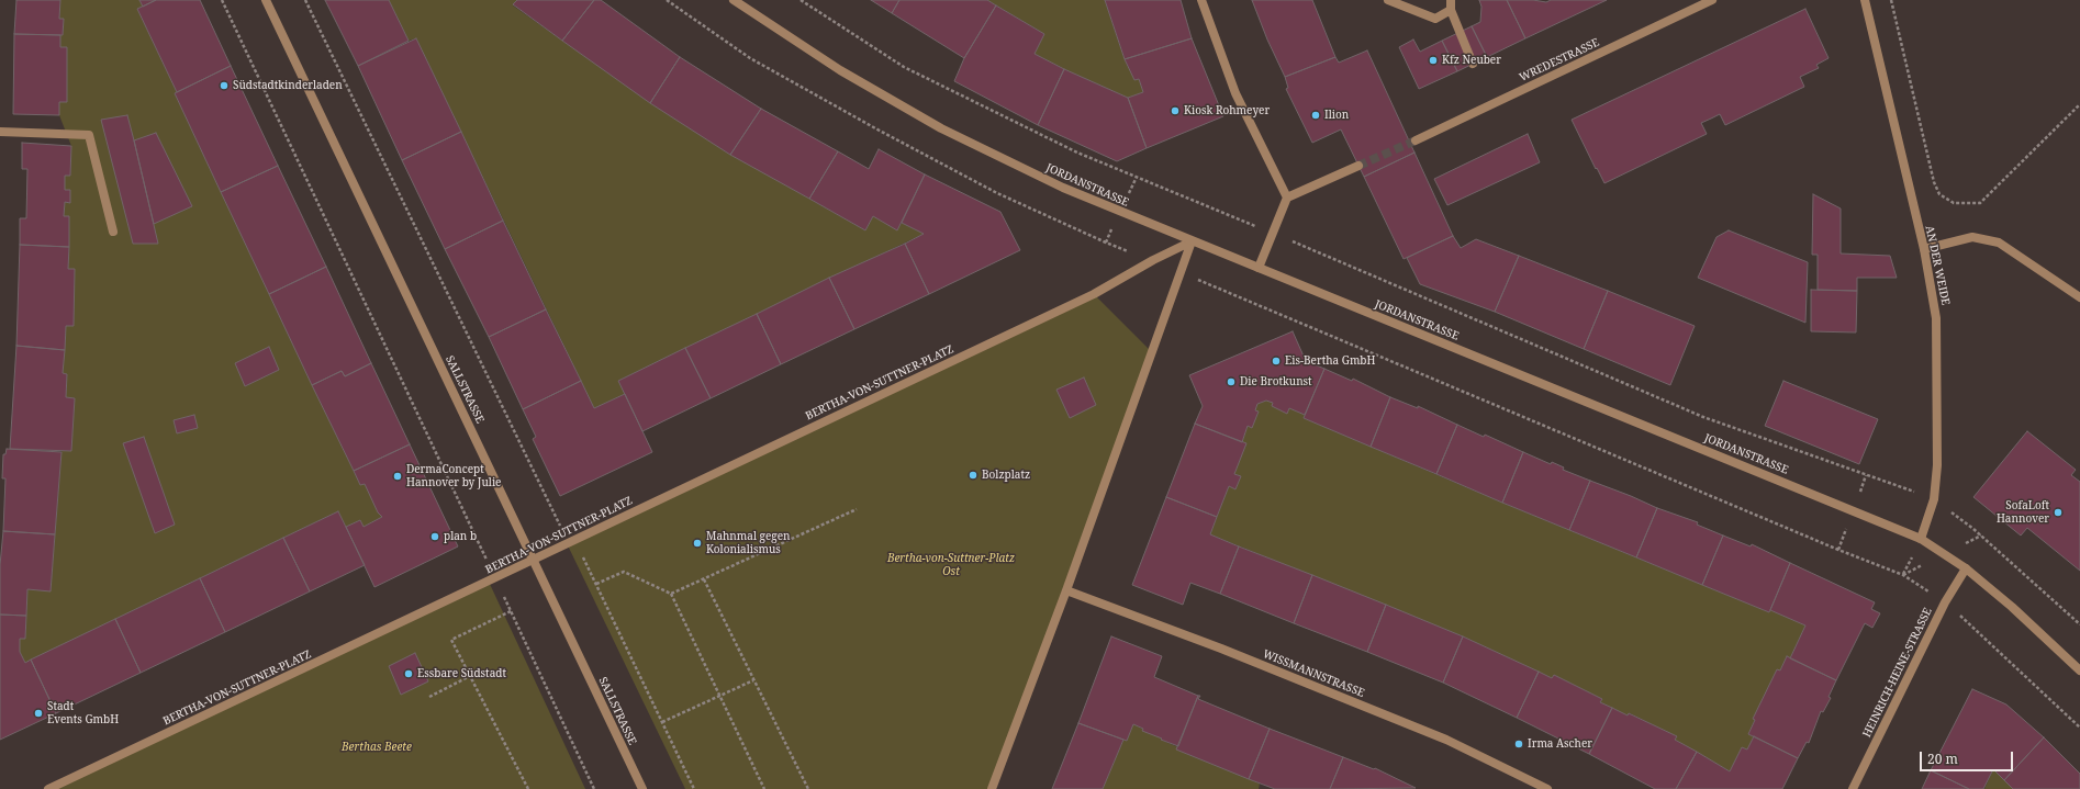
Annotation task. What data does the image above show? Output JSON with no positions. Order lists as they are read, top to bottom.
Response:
{
  "streets": {
    "street": [
      "WREDESTRASSE",
      "JORDANSTRASSE",
      "AN DER WEIDE",
      "BERTHA-VON-SUTTNER-PLATZ",
      "SALLSTRASSE",
      "HEINRICH-HEINE-STRASSE",
      "WISSMANNSTRASSE"
    ]
  },
  "crossings": [
    ["JORDANSTRASSE", "AN DER WEIDE"],
    ["JORDANSTRASSE", "BERTHA-VON-SUTTNER-PLATZ"],
    ["JORDANSTRASSE", "HEINRICH-HEINE-STRASSE"],
    ["BERTHA-VON-SUTTNER-PLATZ", "SALLSTRASSE"]
  ],
  "parks": ["Bertha-von-Suttner-Platz Ost", "Berthas Beete"],
  "places": [
    "Kfz Neuber",
    "Südstadtkinderladen",
    "Kiosk Rohmeyer",
    "Ilion",
    "Eis-Bertha GmbH",
    "Die Brotkunst",
    "Bolzplatz",
    "DermaConcept Hannover by Julie",
    "SofaLoft Hannover",
    "plan b",
    "Mahnmal gegen Kolonialismus",
    "Essbare Südstadt",
    "Stadt Events GmbH",
    "Irma Ascher"
  ],
  "scale_bar": "20 m"
}
